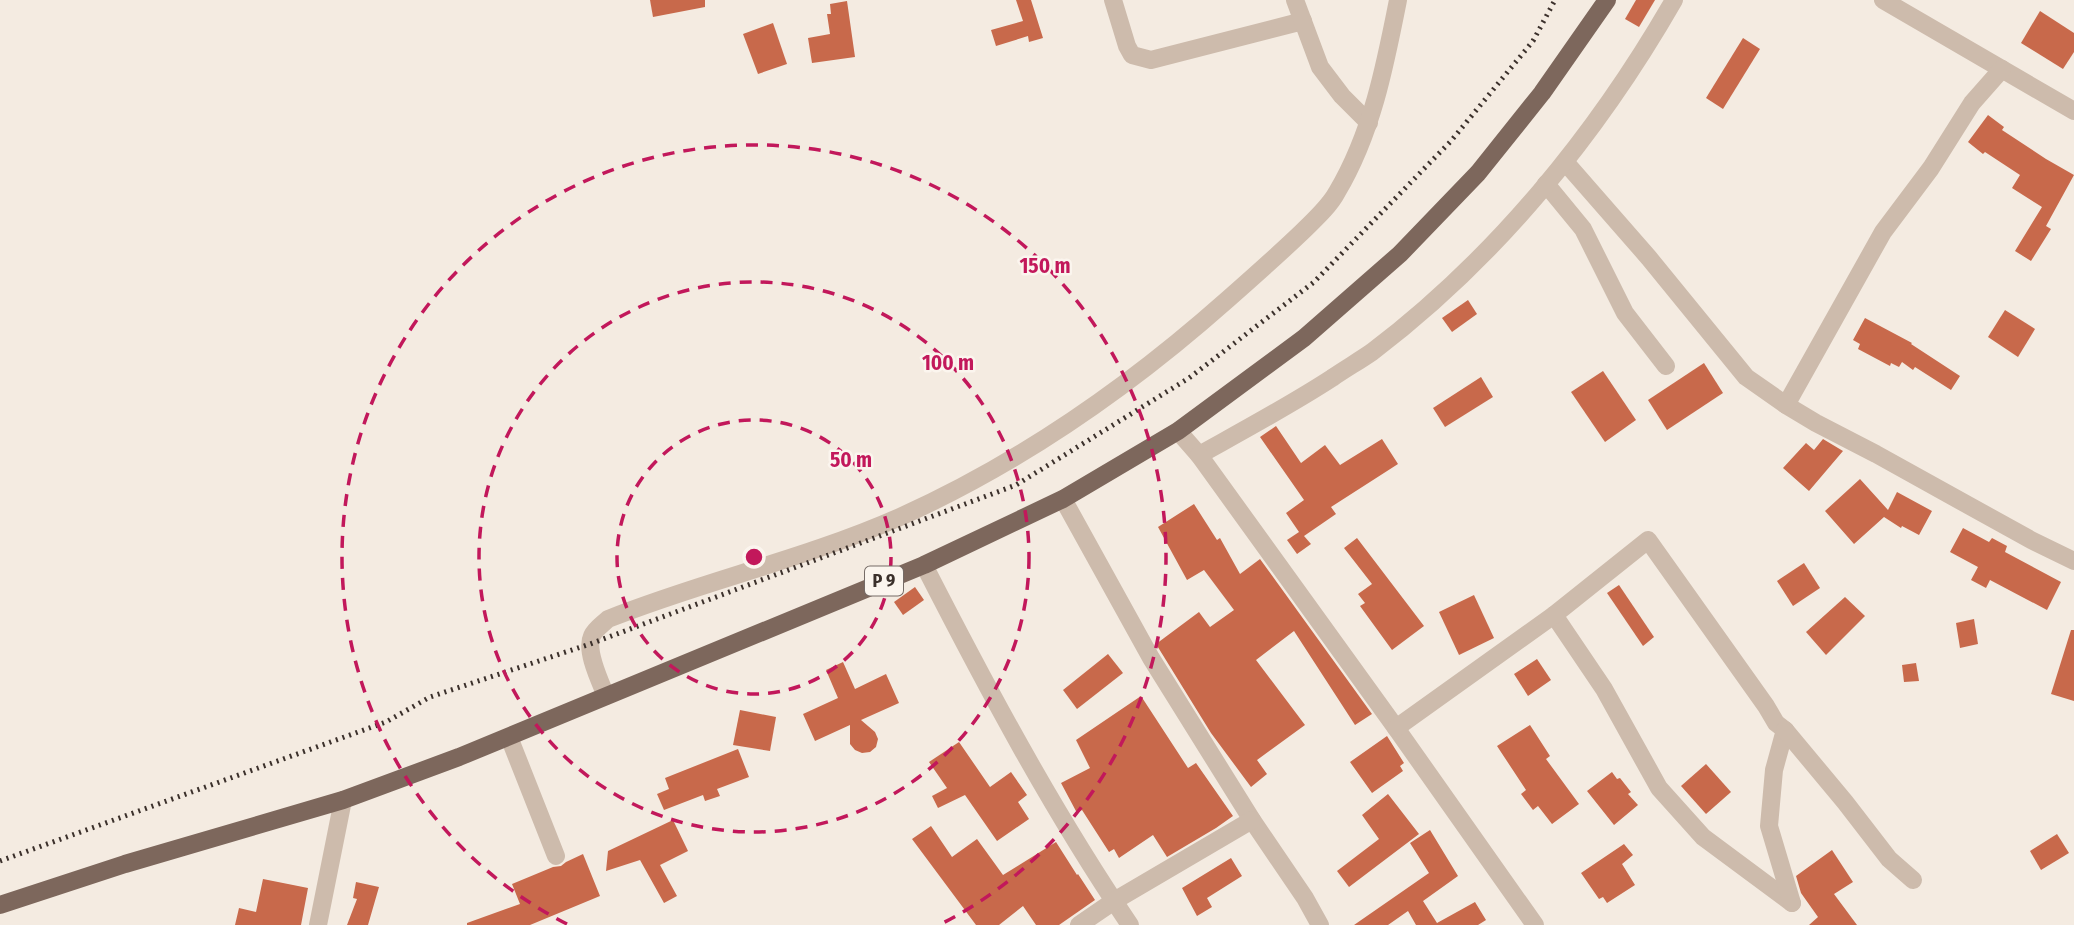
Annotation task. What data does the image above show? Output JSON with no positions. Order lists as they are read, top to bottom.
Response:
{
  "streets": {
    "main road": ["P 9"]
  },
  "rings": ["150 m", "100 m", "50 m"]
}
